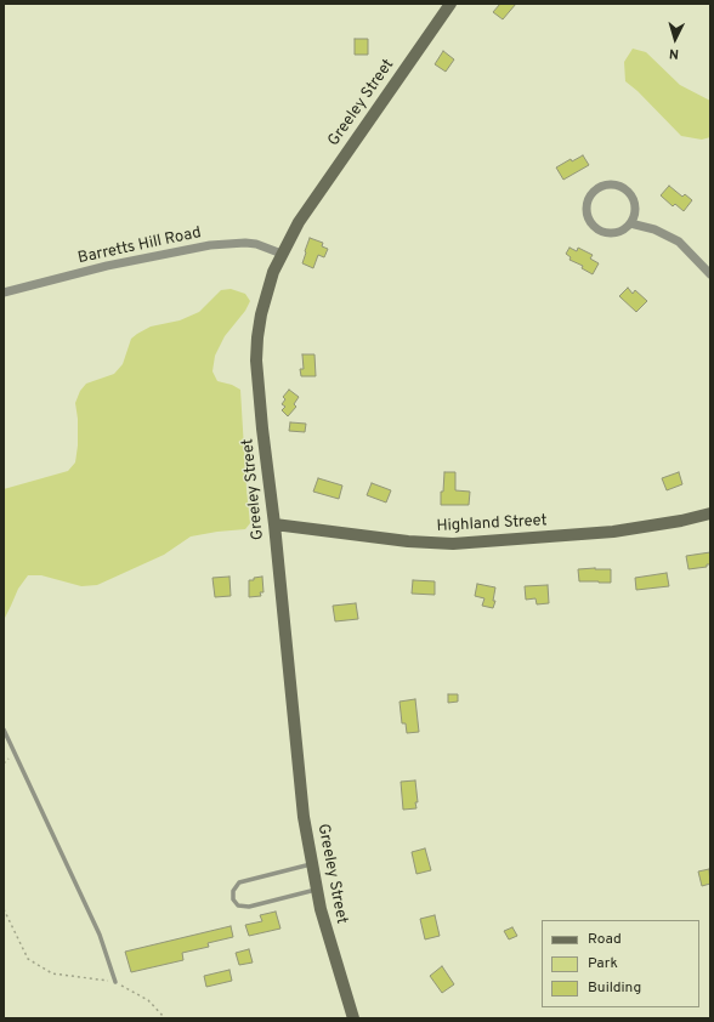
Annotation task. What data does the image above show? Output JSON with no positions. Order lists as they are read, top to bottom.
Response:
{
  "streets": {
    "street": ["Greeley Street", "Barretts Hill Road", "Highland Street"]
  },
  "crossings": [
    ["Greeley Street", "Barretts Hill Road"],
    ["Greeley Street", "Highland Street"]
  ],
  "legend": ["Road", "Park", "Building"],
  "north": "bottom"
}
